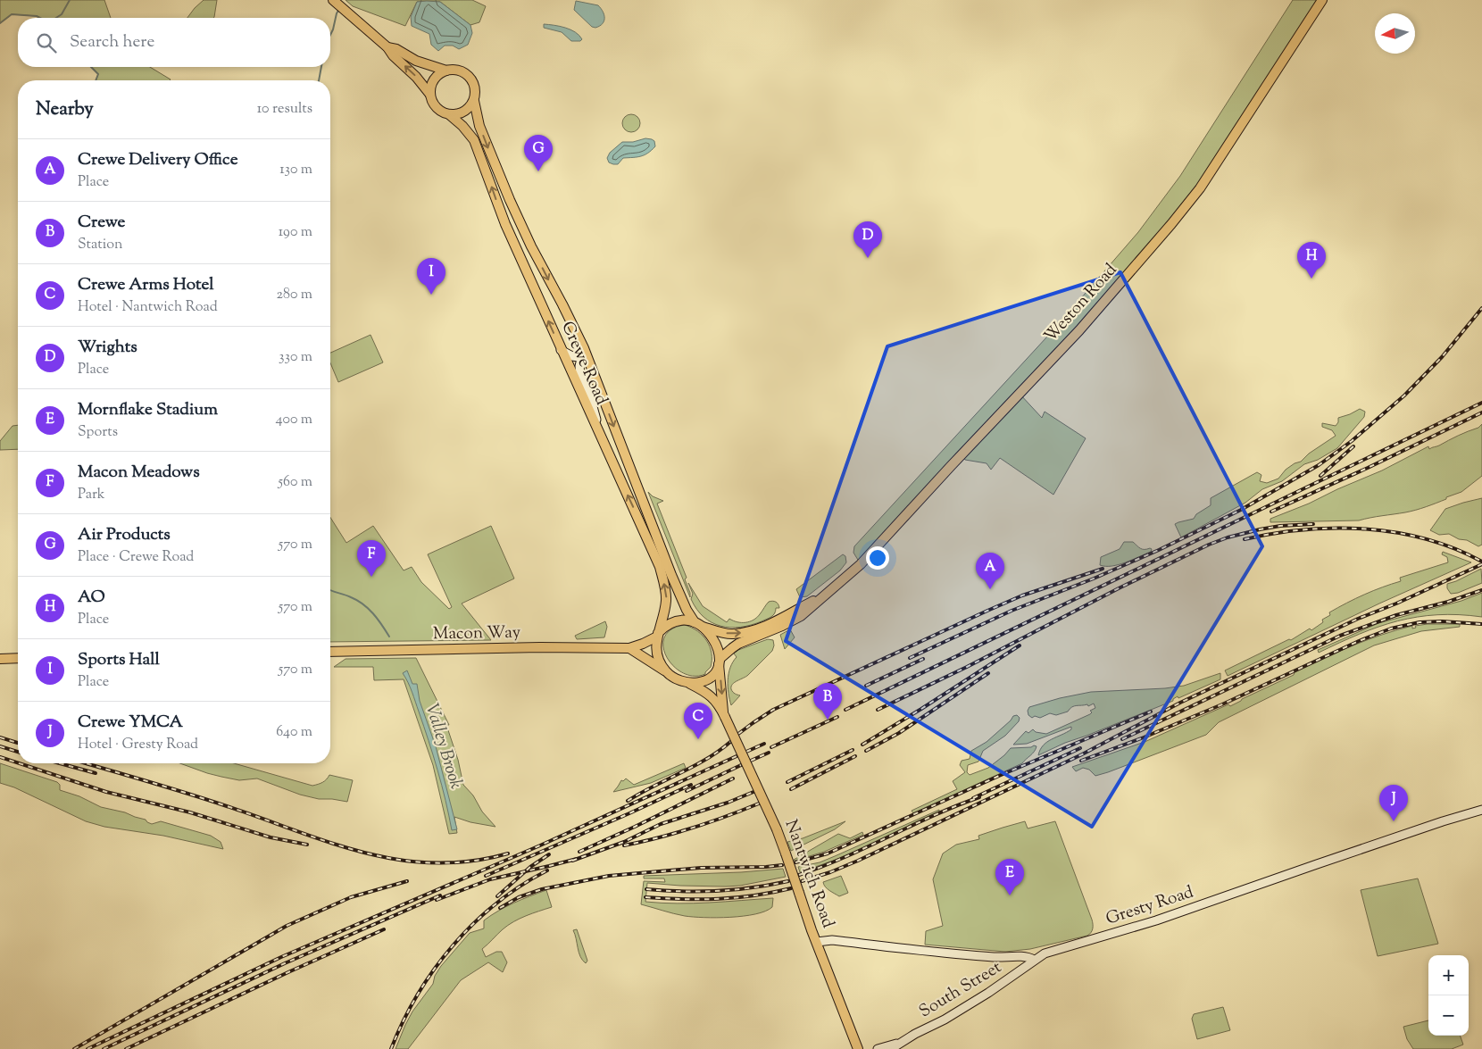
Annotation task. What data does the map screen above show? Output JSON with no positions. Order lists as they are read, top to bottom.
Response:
{
  "streets": {
    "main road": [
      "Weston Road",
      "Crewe Road",
      "Macon Way",
      "Nantwich Road",
      "Gresty Road",
      "South Street"
    ]
  },
  "crossings": [
    ["Weston Road", "Crewe Road"],
    ["Weston Road", "Macon Way"],
    ["Weston Road", "Nantwich Road"],
    ["Crewe Road", "Macon Way"],
    ["Crewe Road", "Nantwich Road"],
    ["Macon Way", "Nantwich Road"],
    ["Nantwich Road", "Gresty Road"],
    ["Gresty Road", "South Street"]
  ],
  "water": ["Valley Brook"],
  "north": "left",
  "page": {
    "search": "Search here",
    "heading": ["Nearby", "10 results"],
    "pins": [
      "G",
      "D",
      "H",
      "I",
      "F",
      "A",
      "B",
      "C",
      "J",
      "E"
    ],
    "list": [
      {
        "mark": "A",
        "name": "Crewe Delivery Office",
        "note": "Place",
        "value": "130 m"
      },
      {
        "mark": "B",
        "name": "Crewe",
        "note": "Station",
        "value": "190 m"
      },
      {
        "mark": "C",
        "name": "Crewe Arms Hotel",
        "note": "Hotel · Nantwich Road",
        "value": "280 m"
      },
      {
        "mark": "D",
        "name": "Wrights",
        "note": "Place",
        "value": "330 m"
      },
      {
        "mark": "E",
        "name": "Mornflake Stadium",
        "note": "Sports",
        "value": "400 m"
      },
      {
        "mark": "F",
        "name": "Macon Meadows",
        "note": "Park",
        "value": "560 m"
      },
      {
        "mark": "G",
        "name": "Air Products",
        "note": "Place · Crewe Road",
        "value": "570 m"
      },
      {
        "mark": "H",
        "name": "AO",
        "note": "Place",
        "value": "570 m"
      },
      {
        "mark": "I",
        "name": "Sports Hall",
        "note": "Place",
        "value": "570 m"
      },
      {
        "mark": "J",
        "name": "Crewe YMCA",
        "note": "Hotel · Gresty Road",
        "value": "640 m"
      }
    ],
    "map_buttons": ["+", "−"]
  }
}
